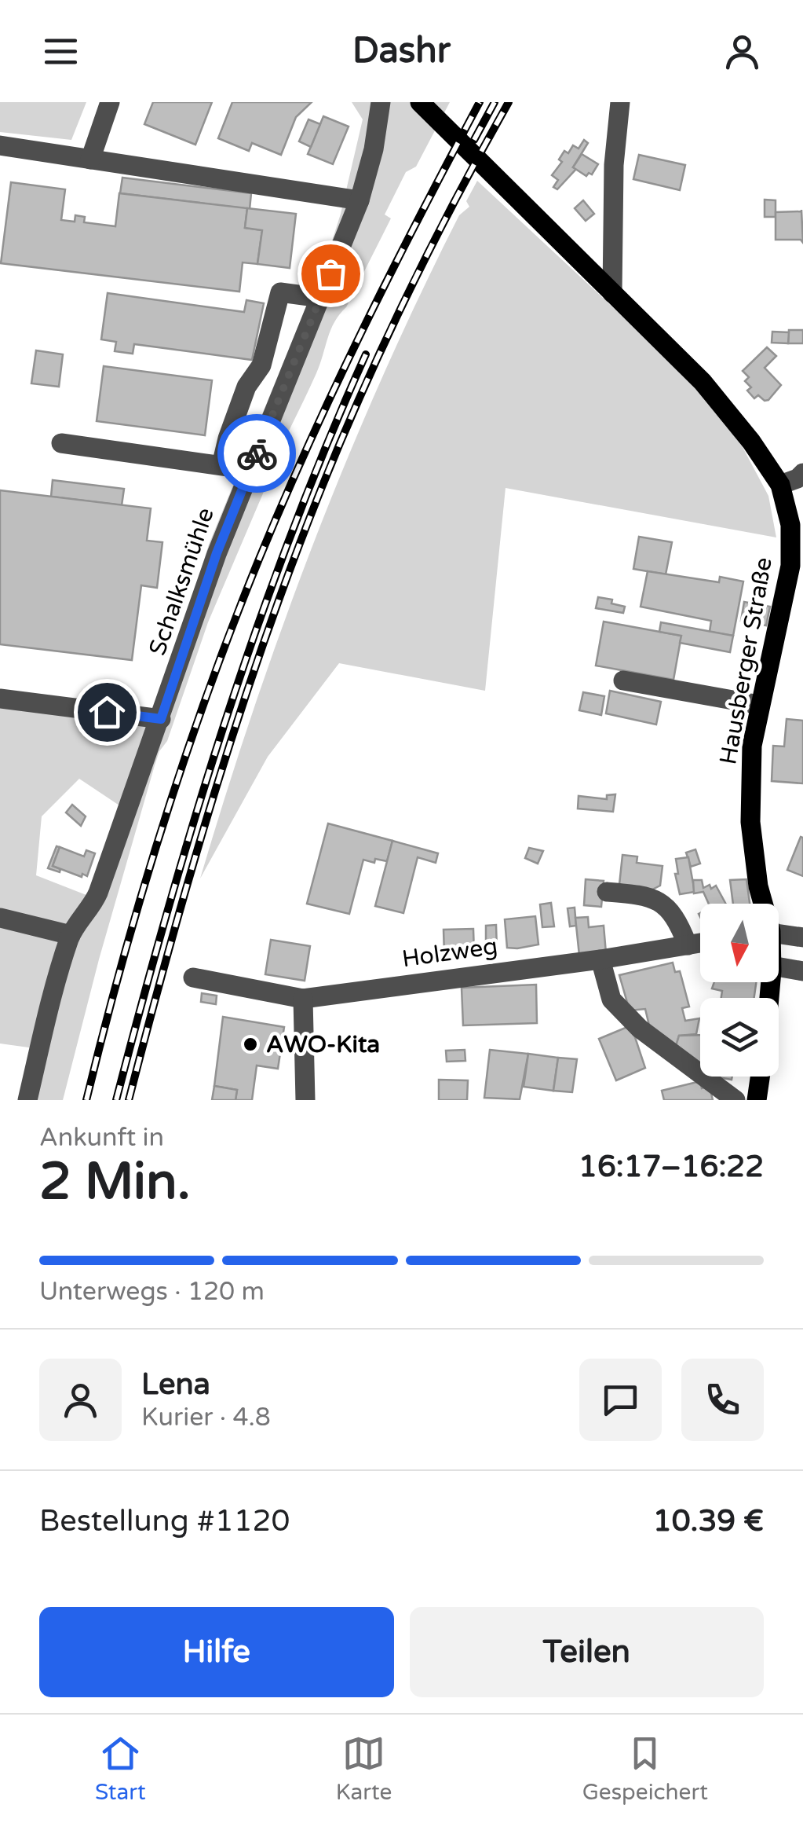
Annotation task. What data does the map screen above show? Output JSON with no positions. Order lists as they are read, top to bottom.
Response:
{
  "streets": {
    "main road": ["Hausberger Straße"],
    "street": ["Schalksmühle", "Holzweg"]
  },
  "places": ["AWO-Kita"],
  "north": "bottom",
  "page": {
    "header": "Dashr",
    "heading": ["2 Min.", "Ankunft in", "16:17–16:22"],
    "panel": [
      "Lena",
      "Kurier · 4.8",
      "Bestellung #1120",
      "10.39 €"
    ],
    "bar": "Unterwegs · 120 m",
    "buttons": ["Hilfe", "Teilen"],
    "tabs": ["Start", "Karte", "Gespeichert"]
  }
}
